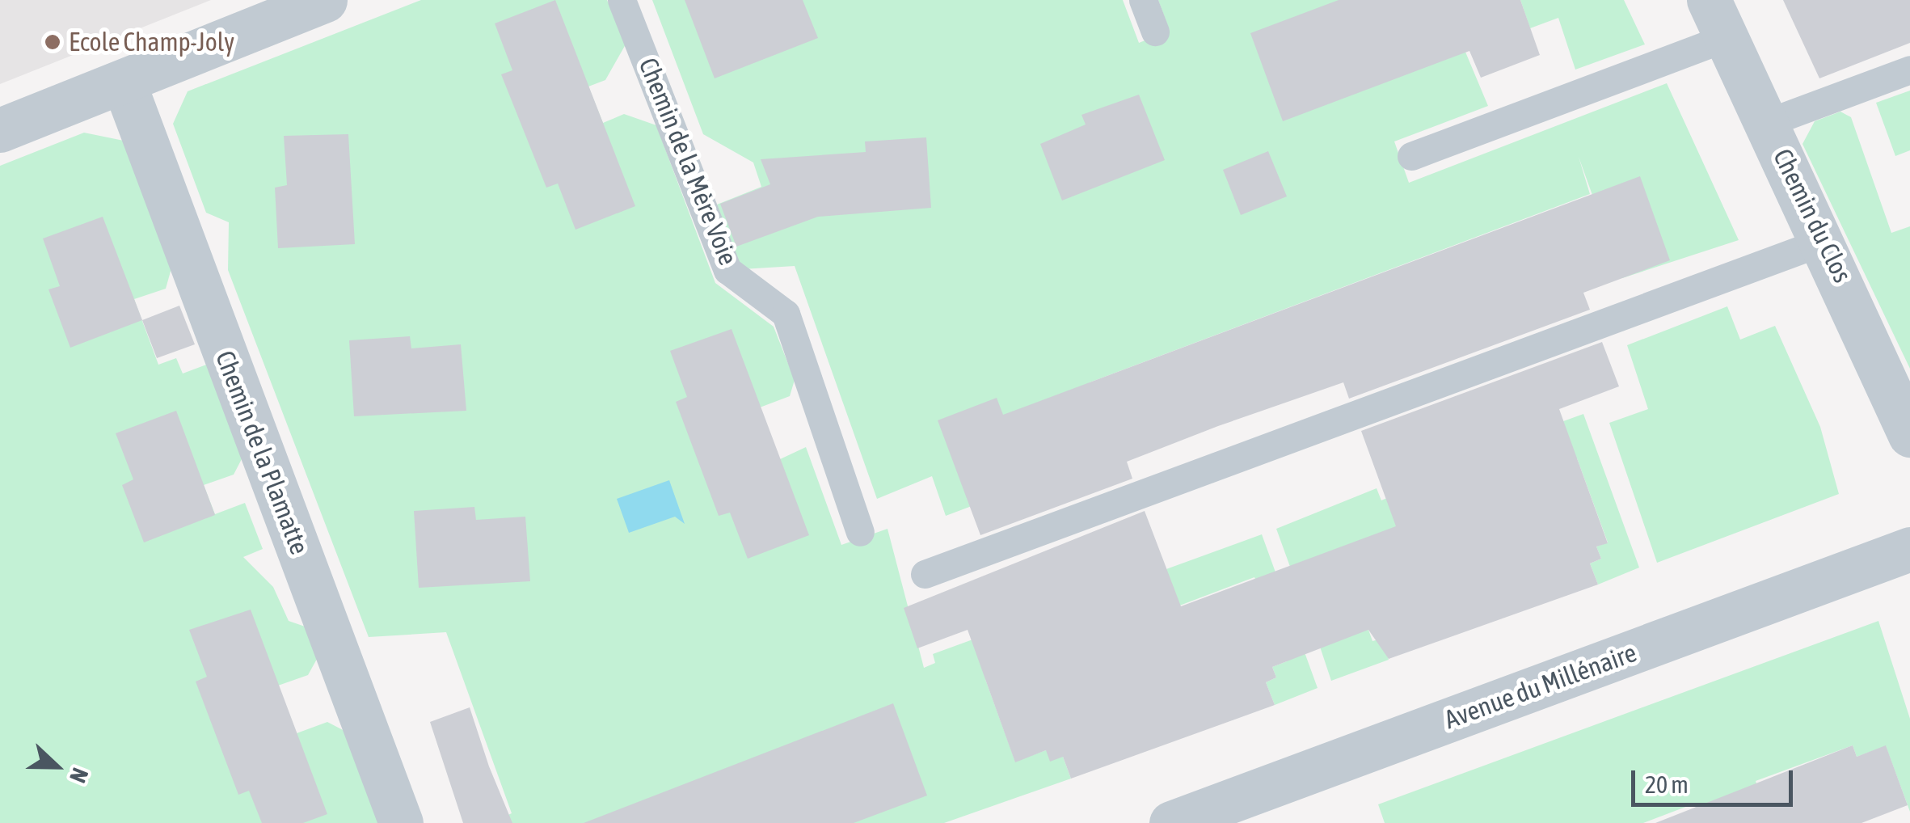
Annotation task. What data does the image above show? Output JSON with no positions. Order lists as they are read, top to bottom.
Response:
{
  "streets": {
    "street": ["Chemin du Clos", "Chemin de la Plamatte", "Avenue du Millénaire"],
    "lane": ["Chemin de la Mère Voie"]
  },
  "places": ["Ecole Champ-Joly"],
  "scale_bar": "20 m",
  "north": "right"
}
